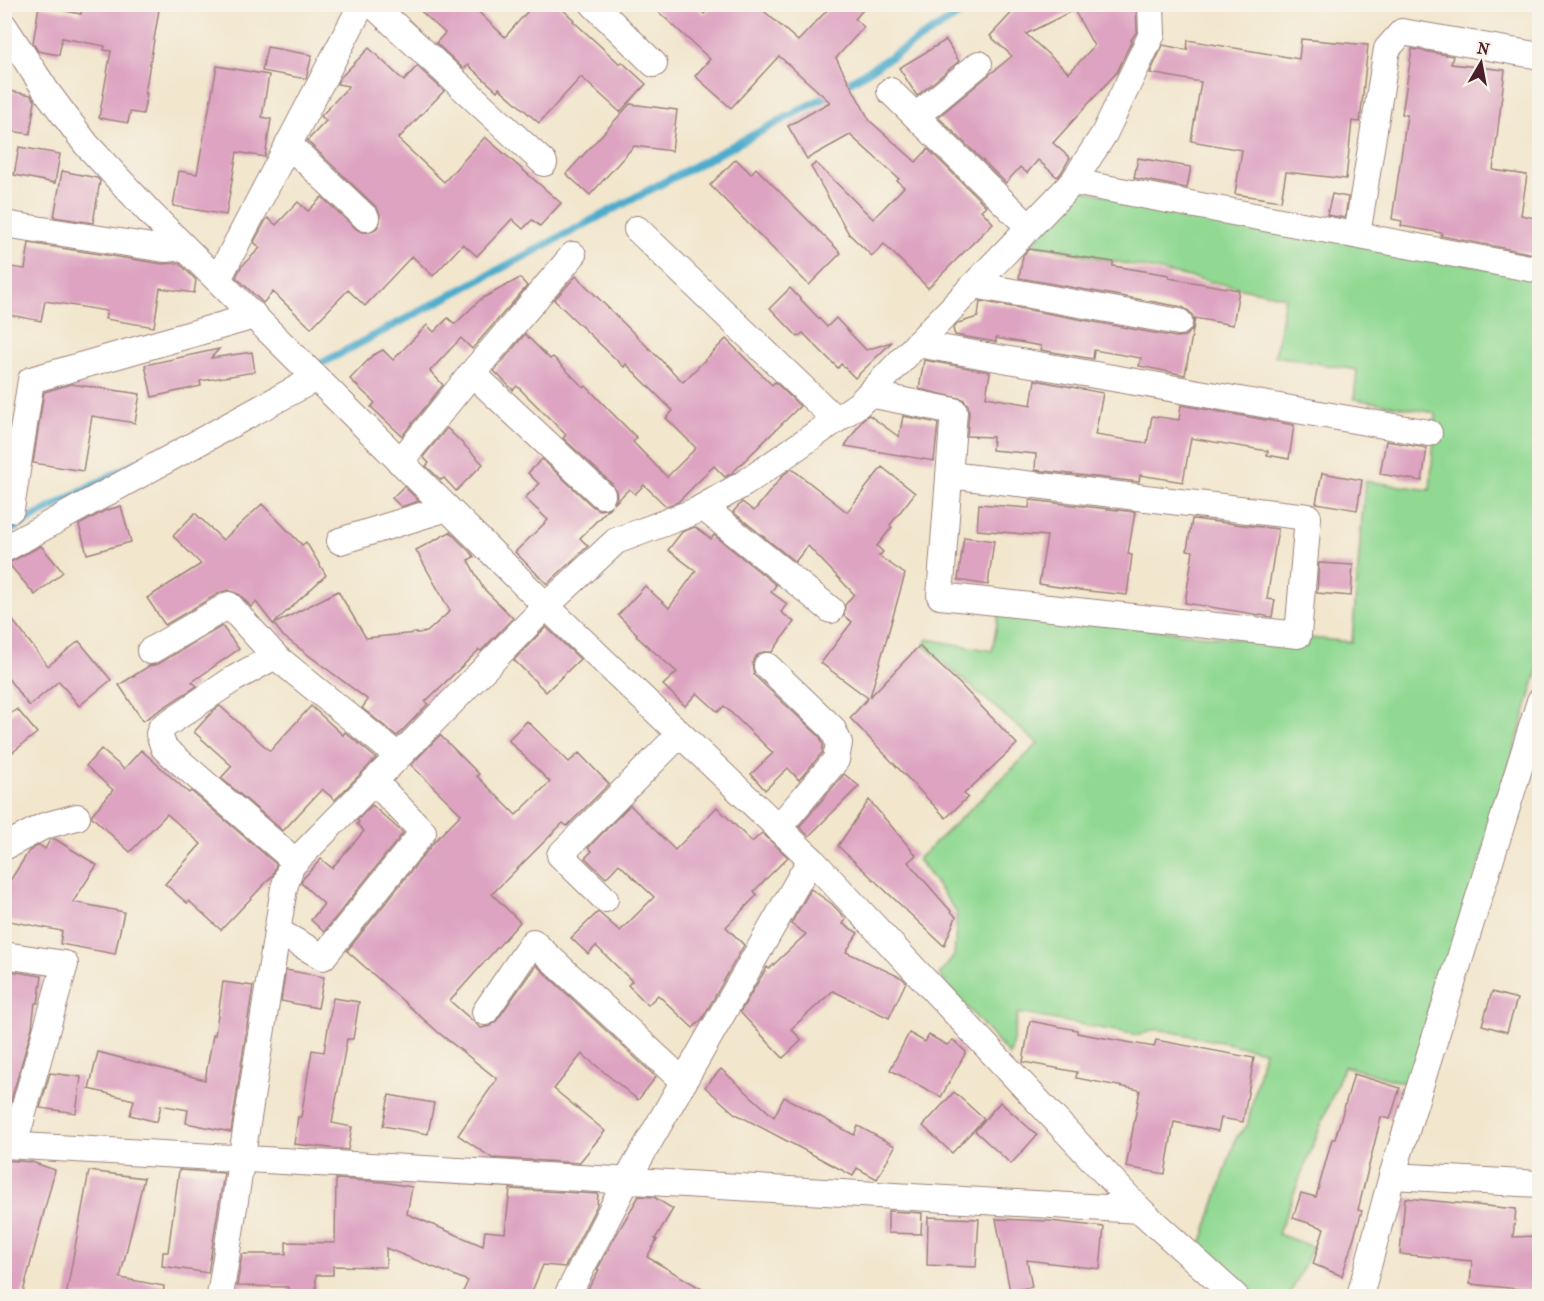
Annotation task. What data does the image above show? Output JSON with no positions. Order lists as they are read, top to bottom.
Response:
{
  "north": "top"
}
